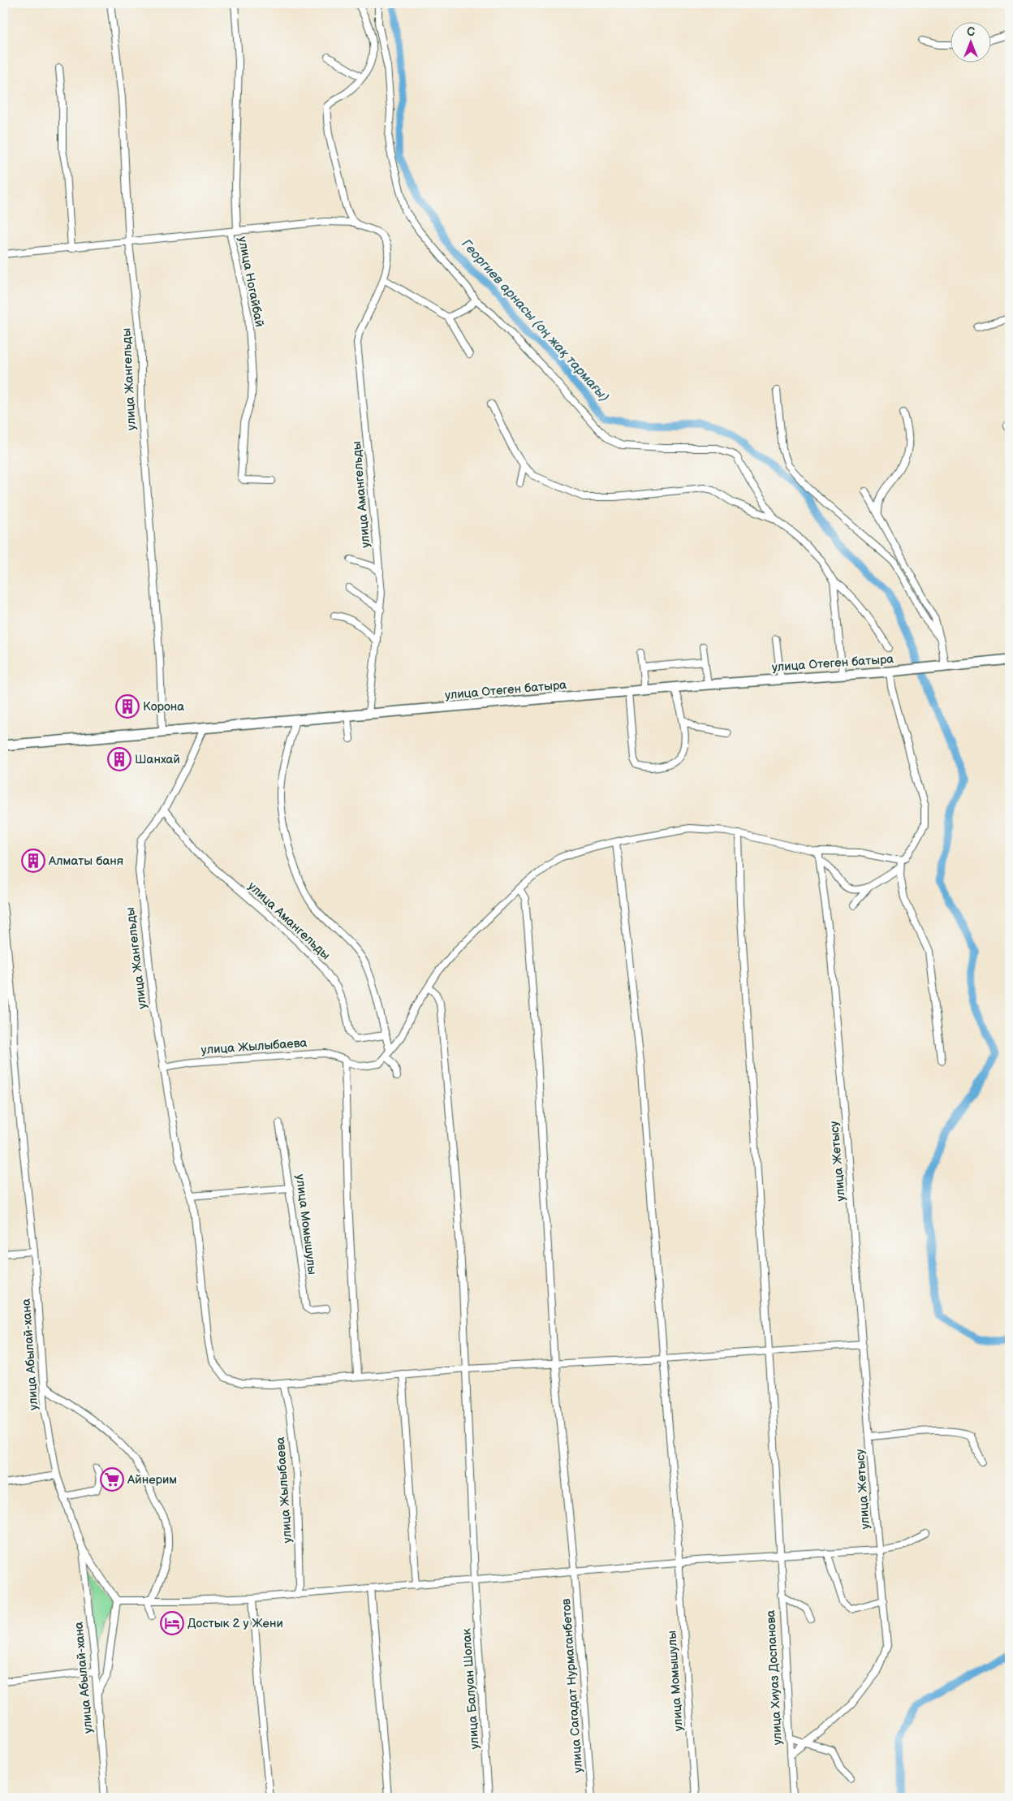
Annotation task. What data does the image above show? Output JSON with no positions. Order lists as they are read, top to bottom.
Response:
{
  "streets": {
    "main road": ["улица Отеген батыра"],
    "street": [
      "улица Ногайбай",
      "улица Жангельды",
      "улица Амангельды",
      "улица Жылыбаева",
      "улица Жетысу",
      "улица Момышулы",
      "улица Абылай-хана",
      "улица Хиуаз Доспанова",
      "улица Сагадат Нурмаганбетов",
      "улица Балуан Шолак"
    ]
  },
  "crossings": [
    ["улица Ногайбай", "улица Жангельды"],
    ["улица Жангельды", "улица Амангельды"],
    ["улица Жангельды", "улица Отеген батыра"],
    ["улица Жангельды", "улица Жылыбаева"],
    ["улица Жангельды", "улица Жетысу"],
    ["улица Жангельды", "улица Момышулы"],
    ["улица Жангельды", "улица Хиуаз Доспанова"],
    ["улица Жангельды", "улица Сагадат Нурмаганбетов"],
    ["улица Жангельды", "улица Балуан Шолак"],
    ["улица Амангельды", "улица Отеген батыра"],
    ["улица Жетысу", "улица Хиуаз Доспанова"]
  ],
  "water": ["Георгиев арнасы (оң жақ тармағы)"],
  "places": {
    "building": ["Корона", "Шанхай", "Алматы баня"],
    "supermarket": ["Айнерим"],
    "hotel": ["Достык 2 у Жени"]
  },
  "north": "top"
}
